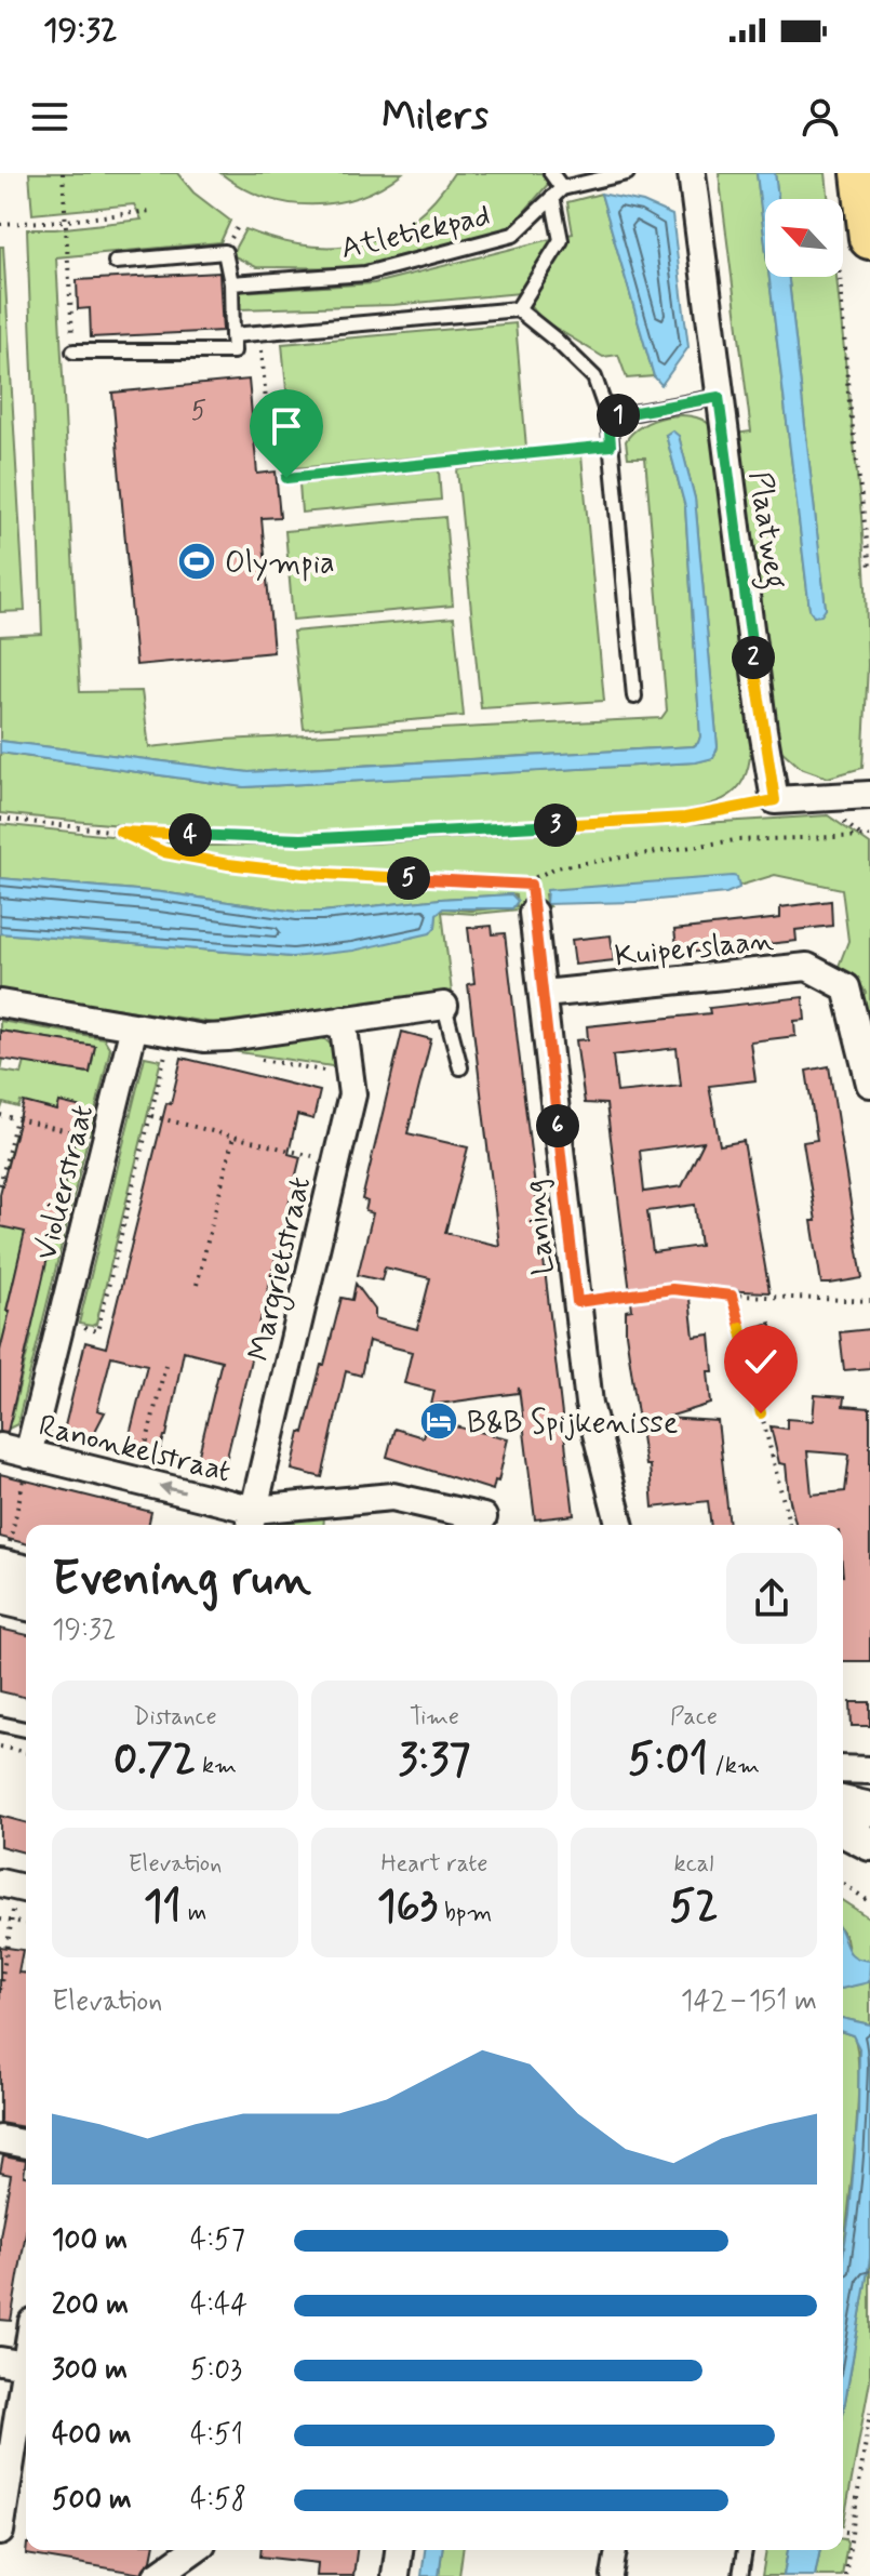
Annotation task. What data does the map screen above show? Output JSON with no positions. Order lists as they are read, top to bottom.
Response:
{
  "streets": {
    "street": [
      "Plaatweg",
      "Kuiperslaan",
      "Violierstraat",
      "Laning",
      "Margrietstraat",
      "Ranonkelstraat"
    ],
    "lane": ["Atletiekpad"]
  },
  "crossings": [
    ["Kuiperslaan", "Laning"],
    ["Violierstraat", "Ranonkelstraat"],
    ["Margrietstraat", "Ranonkelstraat"]
  ],
  "places": {
    "sports": ["Olympia"],
    "hotel": ["B&B Spijkenisse"]
  },
  "house_numbers": ["5"],
  "north": "top left",
  "page": {
    "status": "19:32",
    "header": "Milers",
    "pins": [
      "1",
      "2",
      "3",
      "4",
      "5",
      "6"
    ],
    "heading": ["Evening run", "19:32"],
    "stats": [
      ["Distance", "0.72 km"],
      ["Time", "3:37"],
      ["Pace", "5:01 /km"],
      ["Elevation", "11 m"],
      ["Heart rate", "163 bpm"],
      ["kcal", "52"]
    ],
    "chart": ["Elevation", "142–151 m"],
    "list": [
      {
        "name": "100 m",
        "note": "4:57"
      },
      {
        "name": "200 m",
        "note": "4:44"
      },
      {
        "name": "300 m",
        "note": "5:03"
      },
      {
        "name": "400 m",
        "note": "4:51"
      },
      {
        "name": "500 m",
        "note": "4:58"
      }
    ]
  }
}
